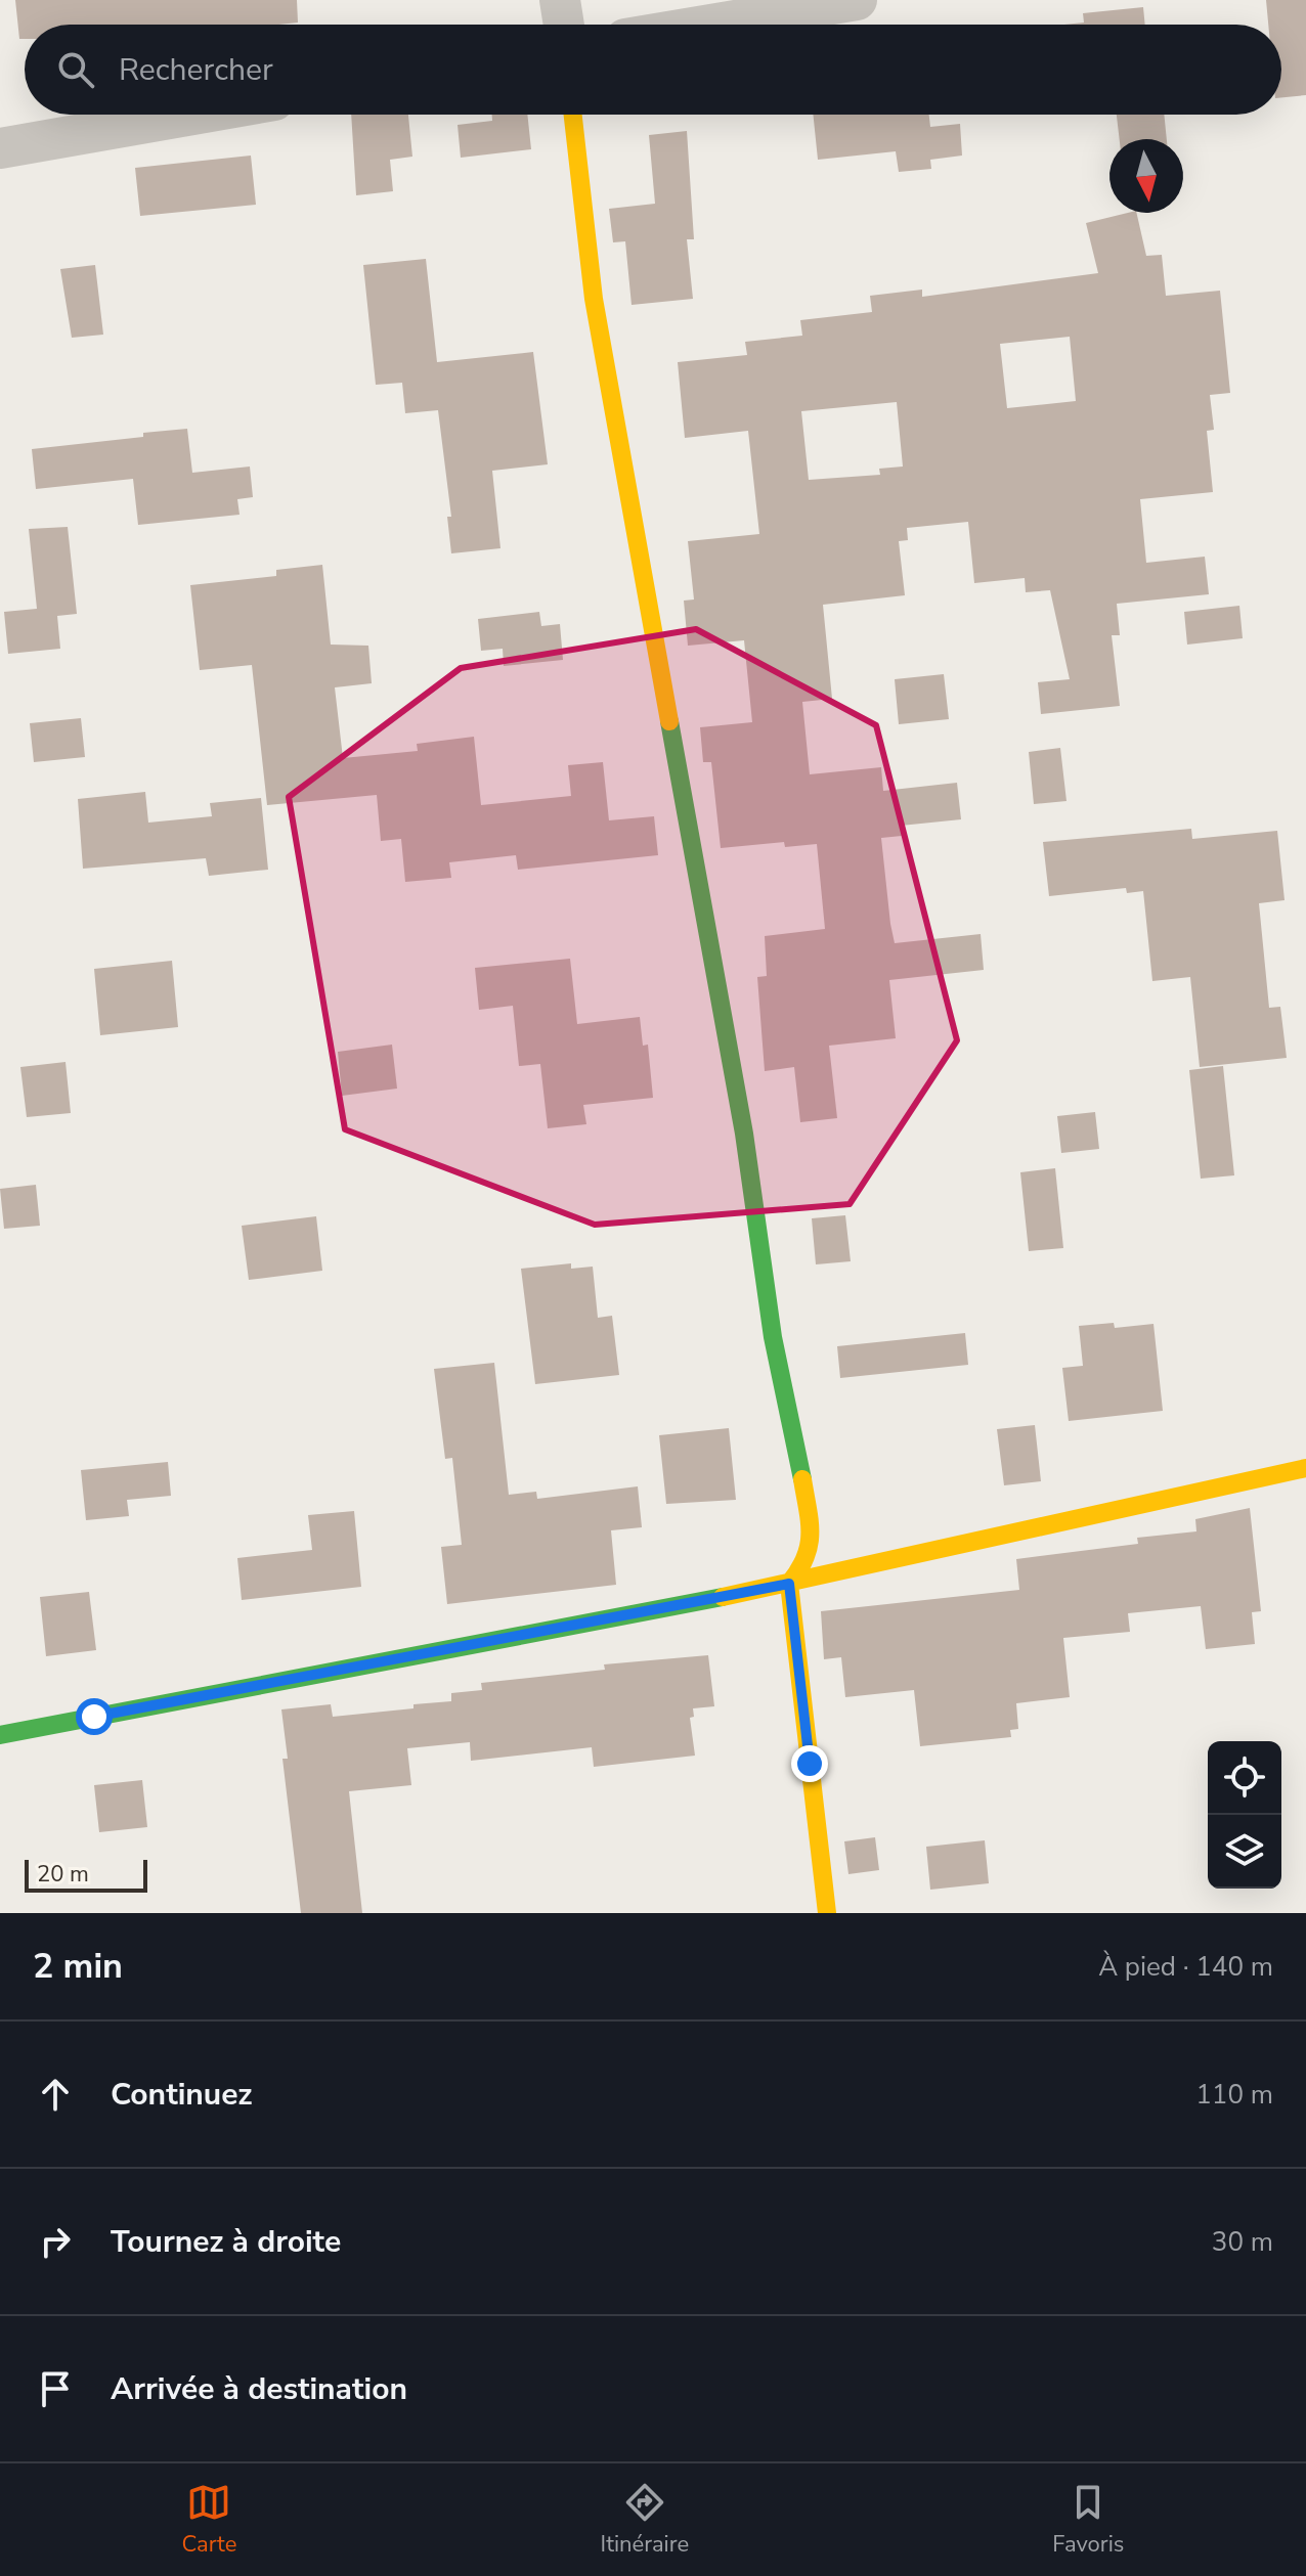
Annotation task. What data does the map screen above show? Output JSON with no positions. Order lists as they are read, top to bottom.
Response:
{
  "scale_bar": "20 m",
  "north": "bottom",
  "page": {
    "search": "Rechercher",
    "scale": "20 m",
    "heading": ["2 min", "À pied · 140 m"],
    "list": [
      ["Continuez", "110 m"],
      ["Tournez à droite", "30 m"],
      "Arrivée à destination"
    ],
    "nav": ["Carte", "Itinéraire", "Favoris"]
  }
}
